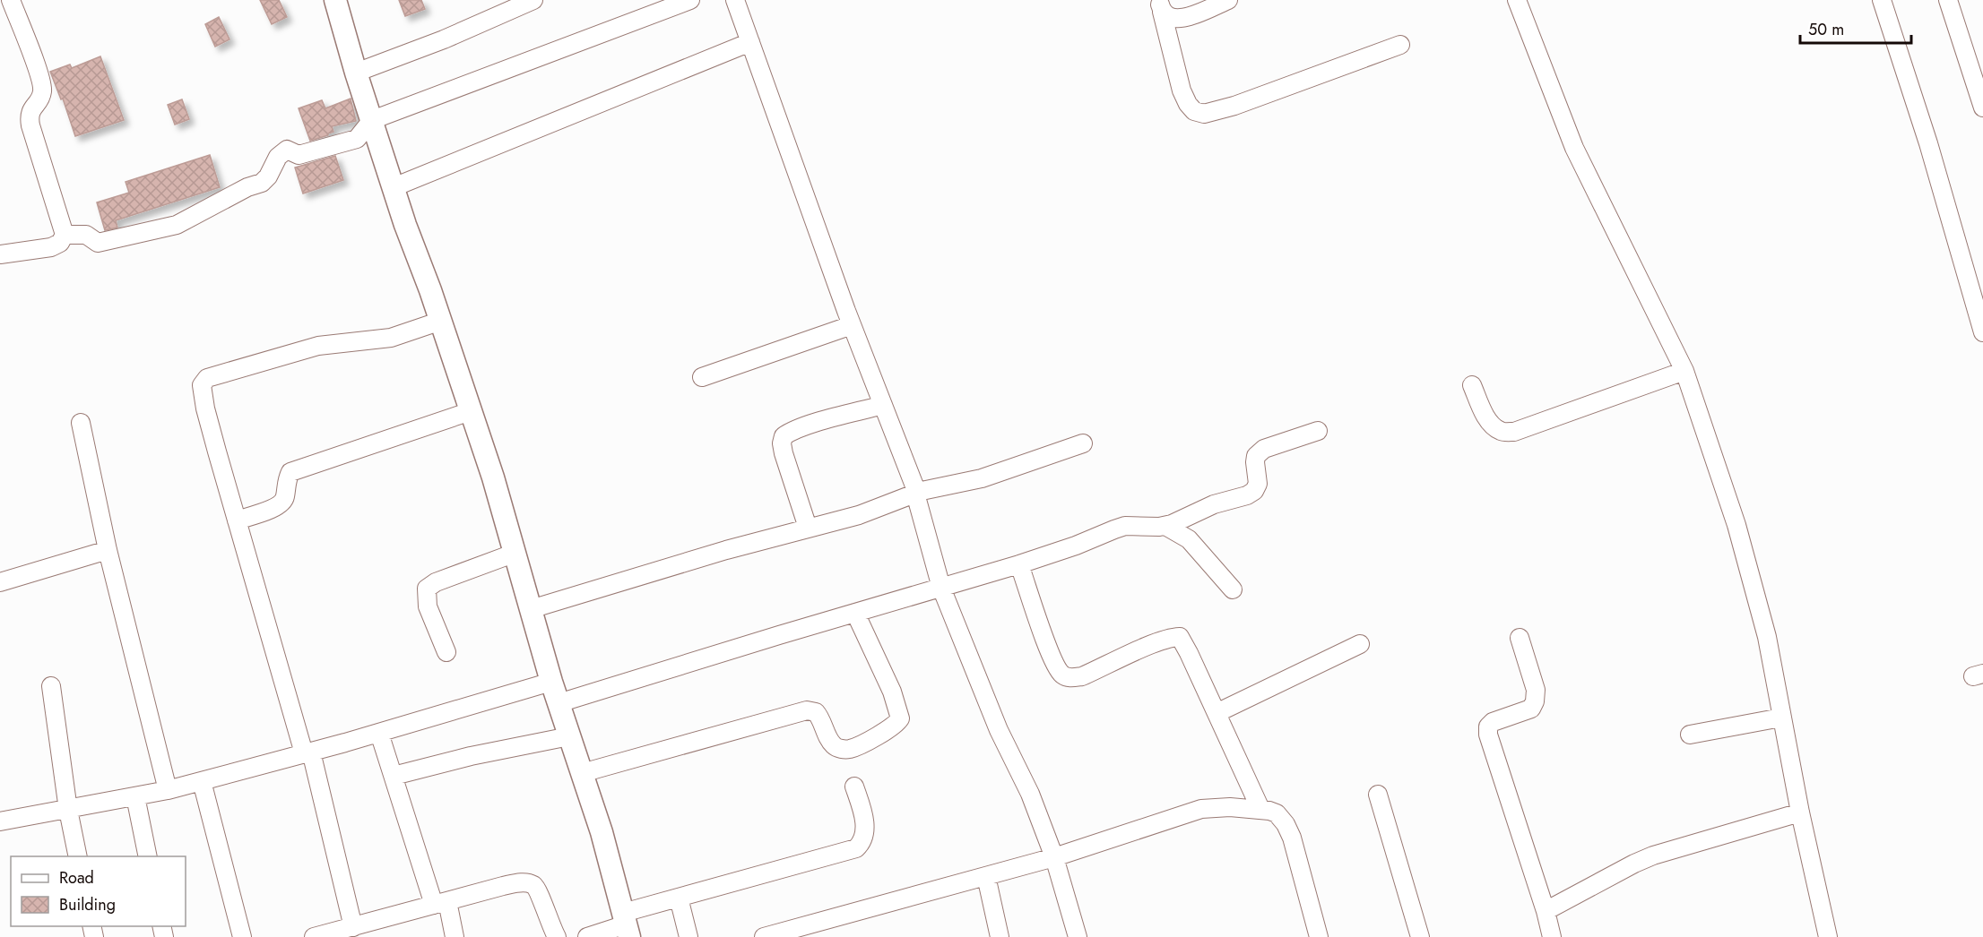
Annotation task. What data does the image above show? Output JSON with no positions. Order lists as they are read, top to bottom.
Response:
{
  "legend": ["Road", "Building"],
  "scale_bar": "50 m"
}
